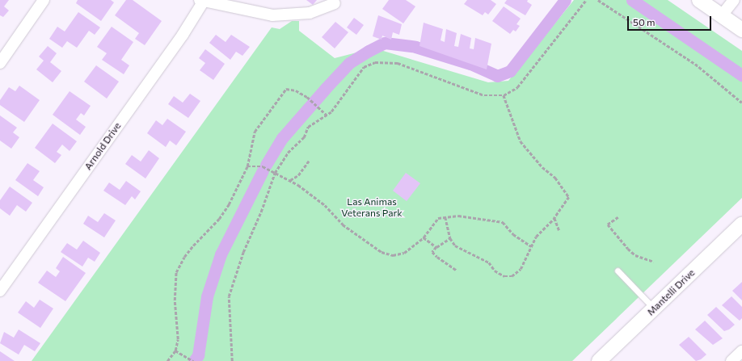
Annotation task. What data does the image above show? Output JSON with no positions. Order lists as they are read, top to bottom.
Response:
{
  "streets": {
    "street": ["Arnold Drive", "Mantelli Drive"]
  },
  "parks": ["Las Animas Veterans Park"],
  "scale_bar": "50 m"
}
